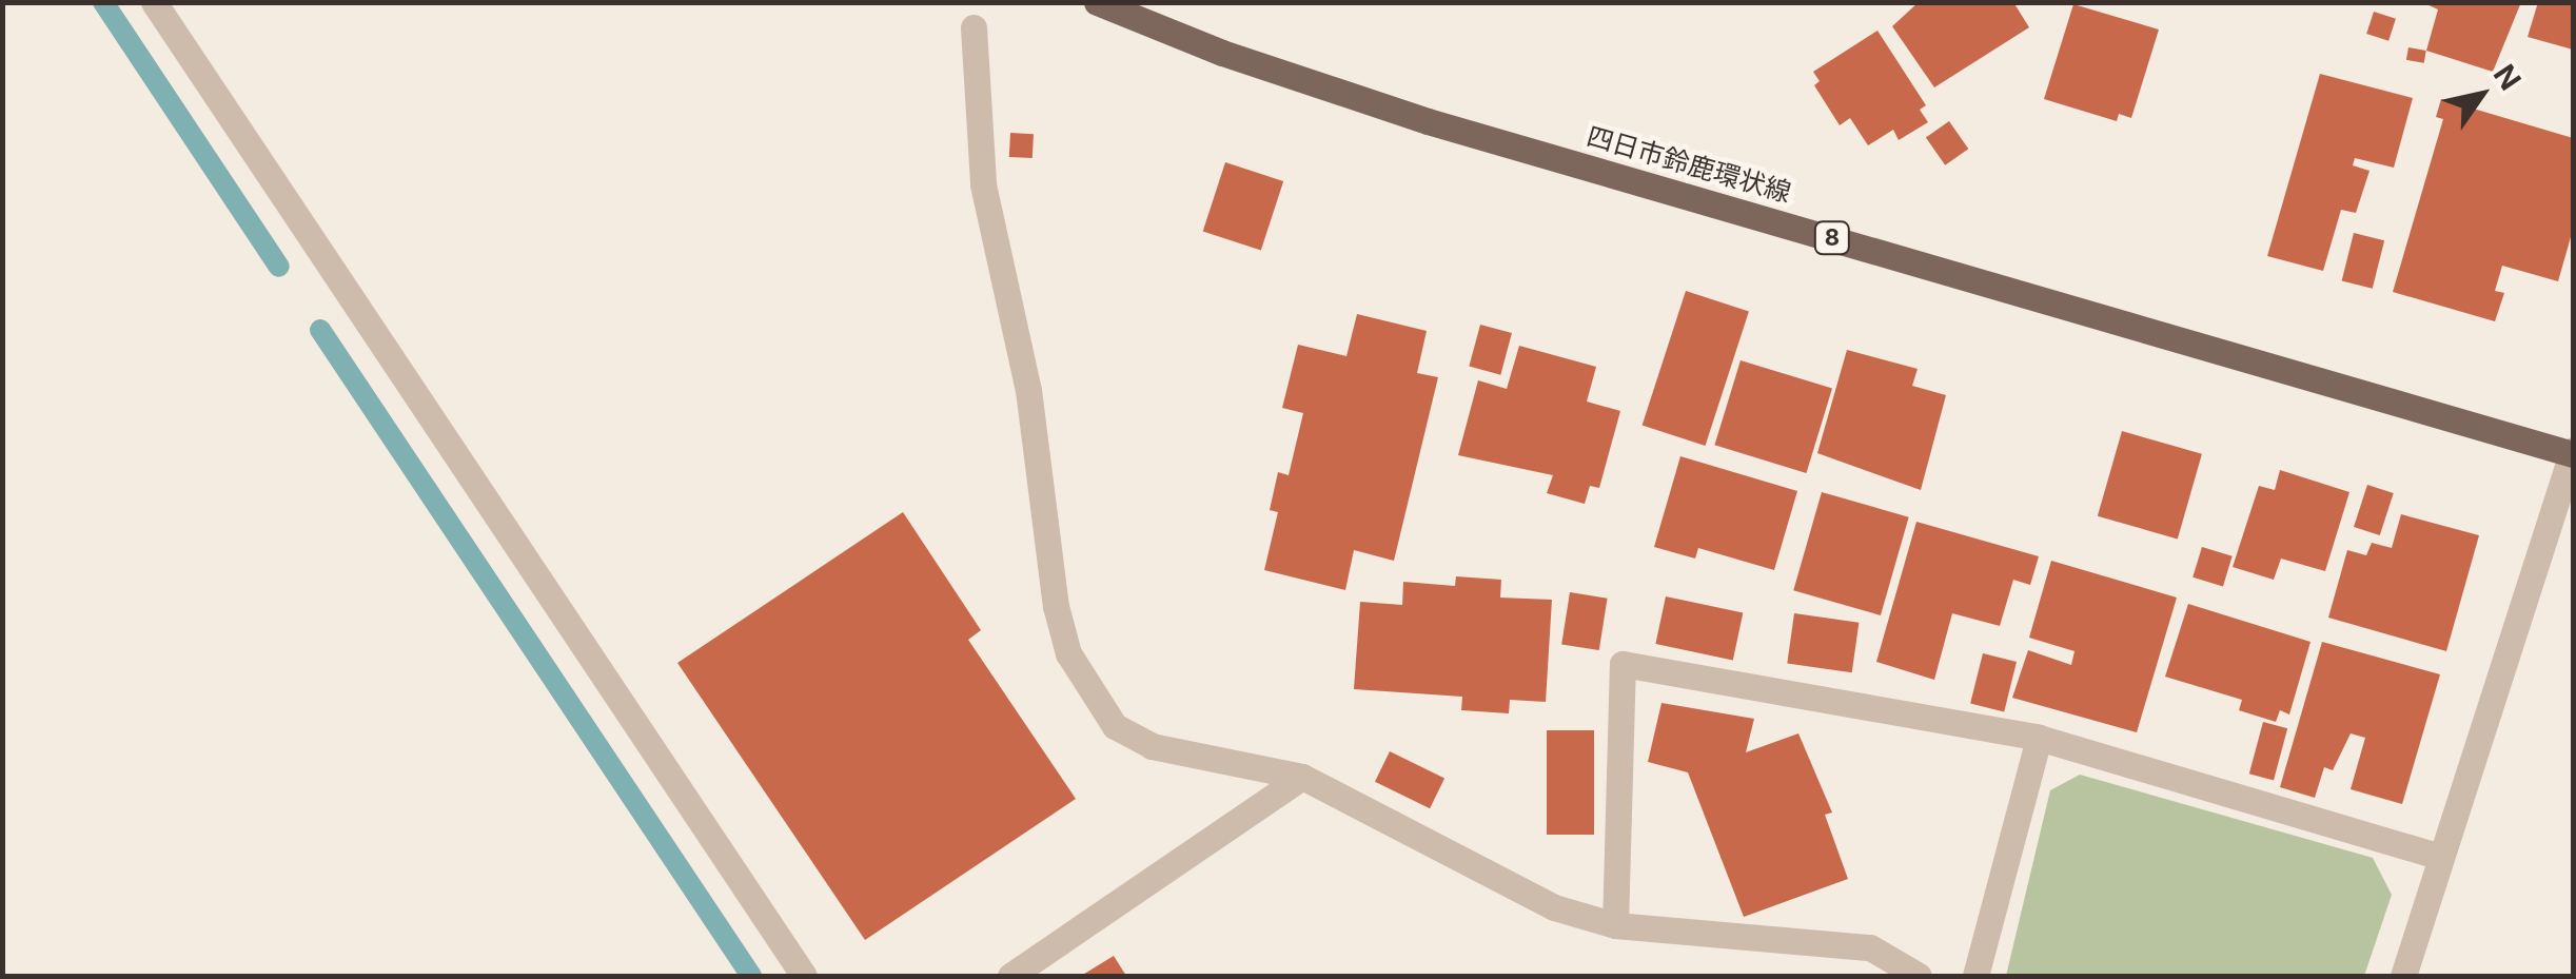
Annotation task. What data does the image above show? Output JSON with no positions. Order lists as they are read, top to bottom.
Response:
{
  "streets": {
    "main road": ["四日市鈴鹿環状線", "8"]
  },
  "north": "top right"
}
